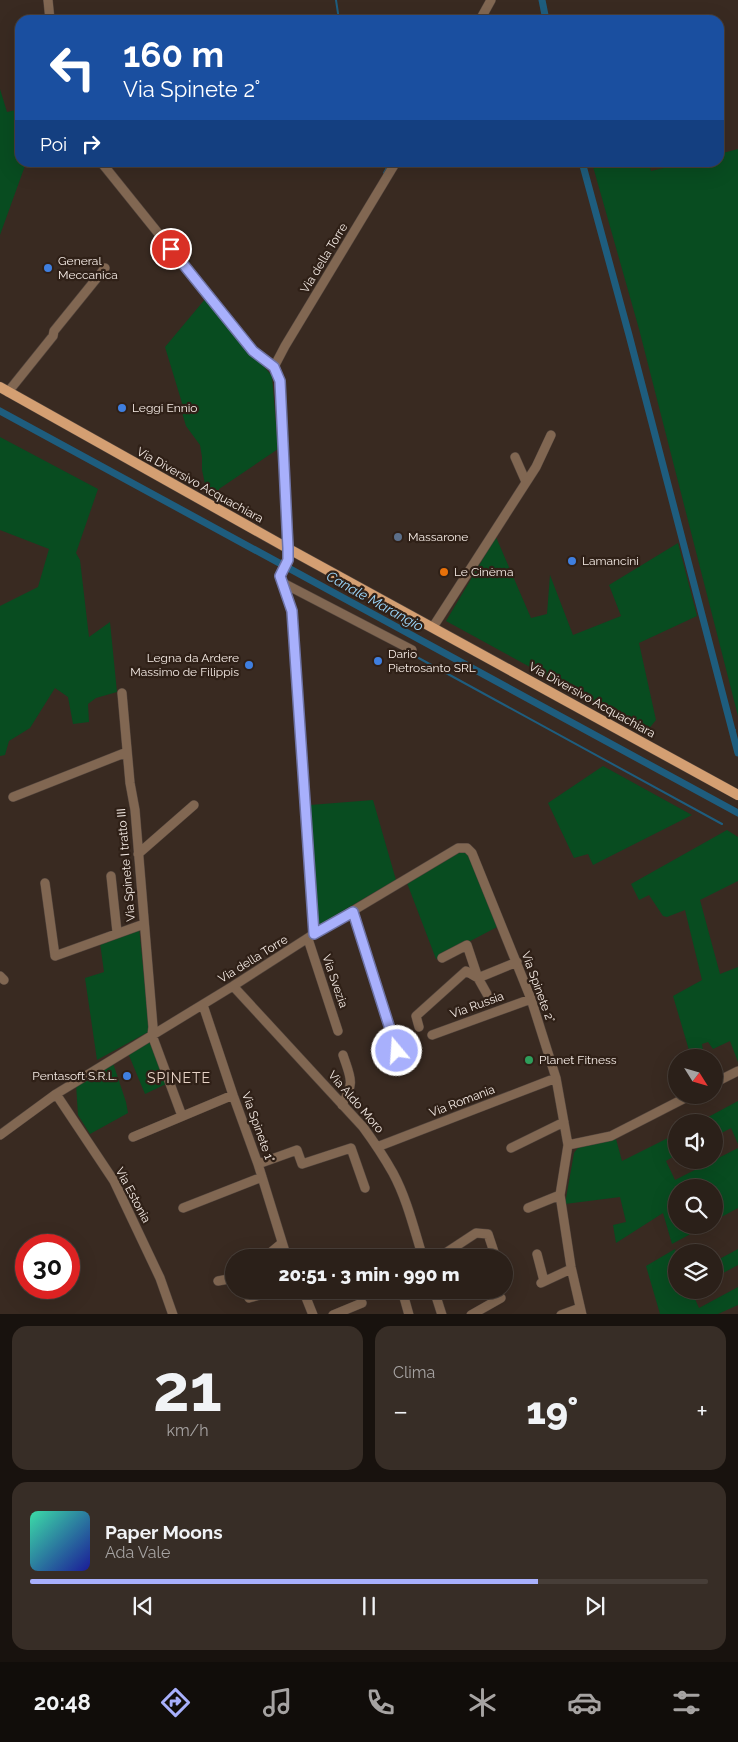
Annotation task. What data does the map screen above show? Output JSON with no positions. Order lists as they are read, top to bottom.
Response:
{
  "streets": {
    "main road": ["Via Diversivo Acquachiara"],
    "street": [
      "Via della Torre",
      "Via Spinete I tratto III",
      "Via Svezia",
      "Via Spinete 2°",
      "Via Russia",
      "Via Romania",
      "Via Aldo Moro",
      "Via Spinete 1°",
      "Via Estonia"
    ]
  },
  "crossings": [
    ["Via della Torre", "Via Spinete I tratto III"],
    ["Via della Torre", "Via Svezia"],
    ["Via della Torre", "Via Spinete 2°"],
    ["Via della Torre", "Via Aldo Moro"],
    ["Via della Torre", "Via Spinete 1°"],
    ["Via della Torre", "Via Estonia"],
    ["Via Svezia", "Via Spinete 2°"],
    ["Via Spinete 2°", "Via Russia"],
    ["Via Spinete 2°", "Via Romania"],
    ["Via Romania", "Via Aldo Moro"]
  ],
  "districts": ["SPINETE"],
  "water": ["Canale Marangio"],
  "places": [
    "General Meccanica",
    "Leggi Ennio",
    "Massarone",
    "Lamancini",
    "Le Cinèma",
    "Dario Pietrosanto SRL",
    "Legna da Ardere Massimo de Filippis",
    "Planet Fitness",
    "Pentasoft S.R.L."
  ],
  "north": "bottom right",
  "page": {
    "turn": ["160 m", "Via Spinete 2°"],
    "then": "Poi",
    "limit": "30",
    "trip": "20:51 · 3 min · 990 m",
    "tile": [
      ["21", "km/h"],
      "Clima"
    ],
    "heat": ["−", "19°", "+"],
    "song": ["Paper Moons", "Ada Vale"],
    "tabs": "20:48"
  }
}
